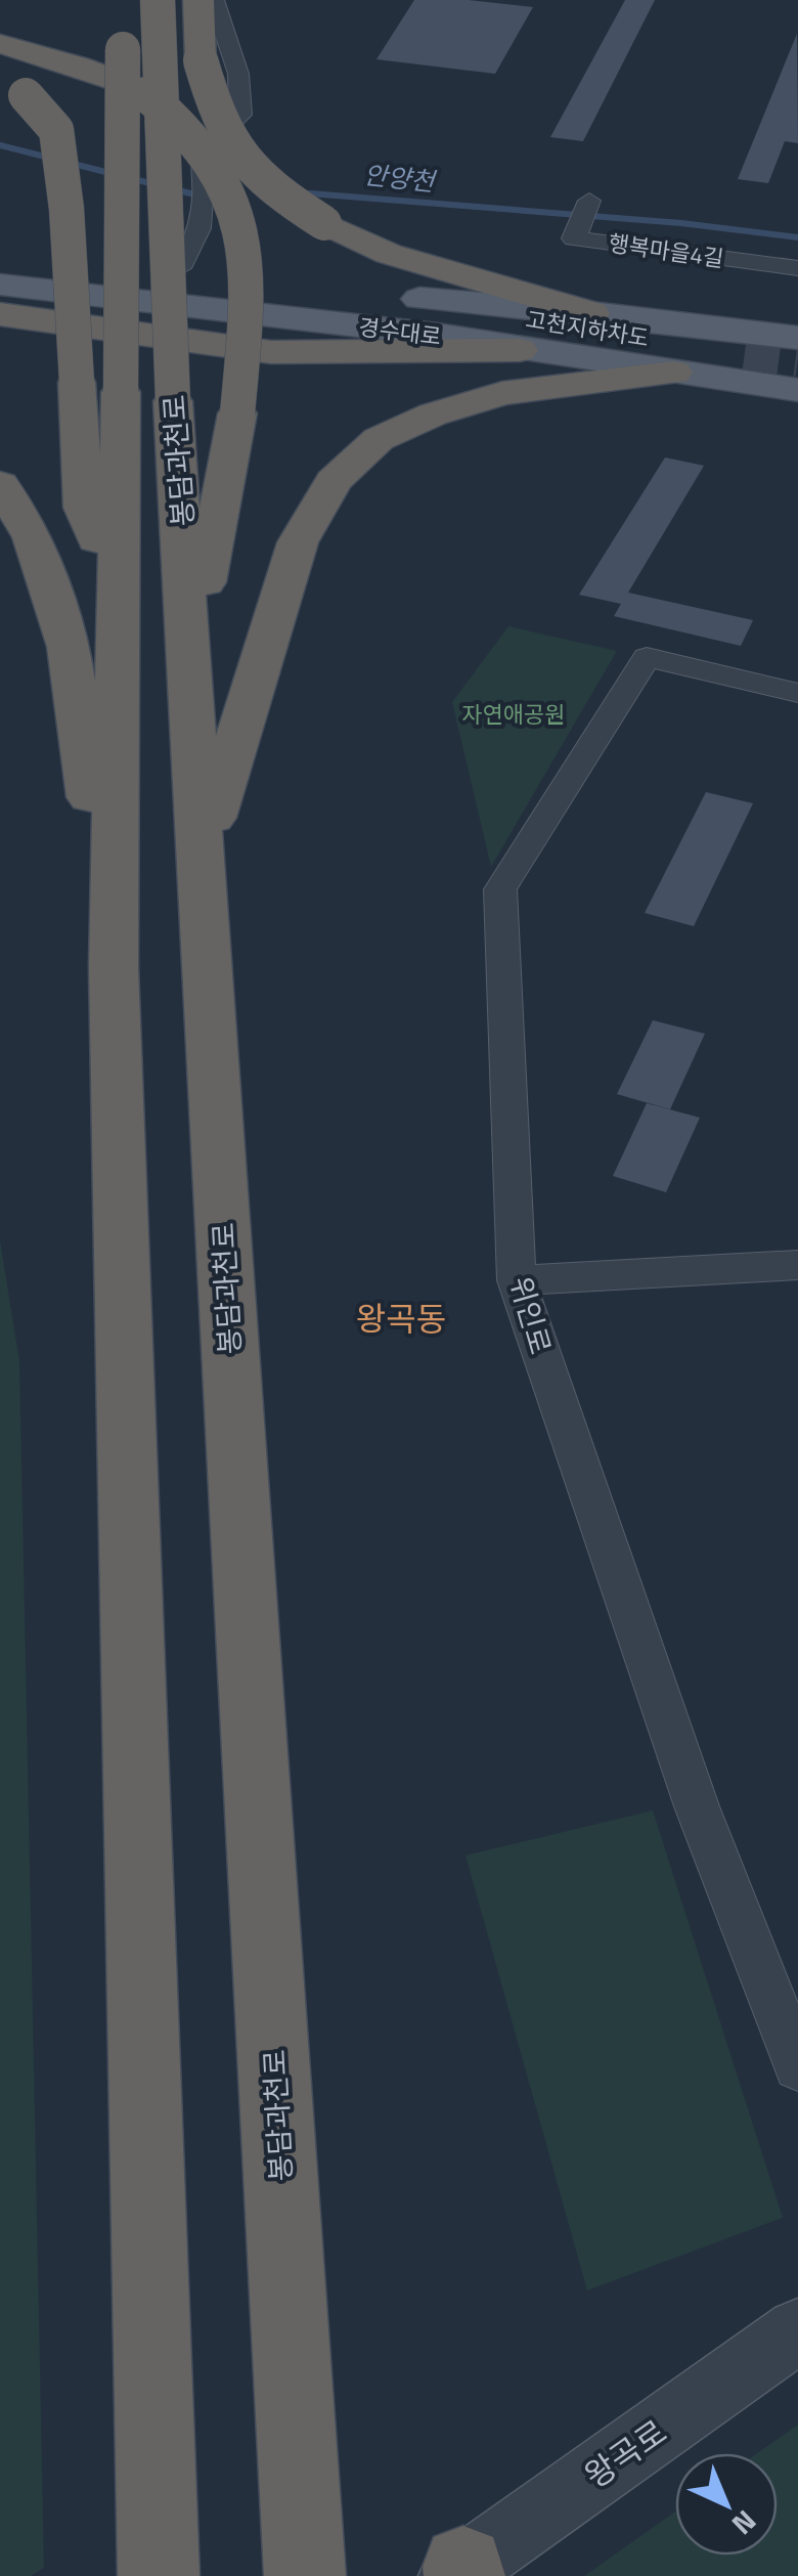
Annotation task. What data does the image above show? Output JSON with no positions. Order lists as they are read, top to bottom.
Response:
{
  "streets": {
    "highway": ["봉담과천로"],
    "main road": ["고천지하차도", "경수대로"],
    "street": ["행복마을4길", "위인로", "왕곡로"]
  },
  "crossings": [
    ["고천지하차도", "경수대로"]
  ],
  "districts": ["왕곡동"],
  "water": ["안양천"],
  "parks": ["자연애공원"],
  "north": "bottom right"
}
